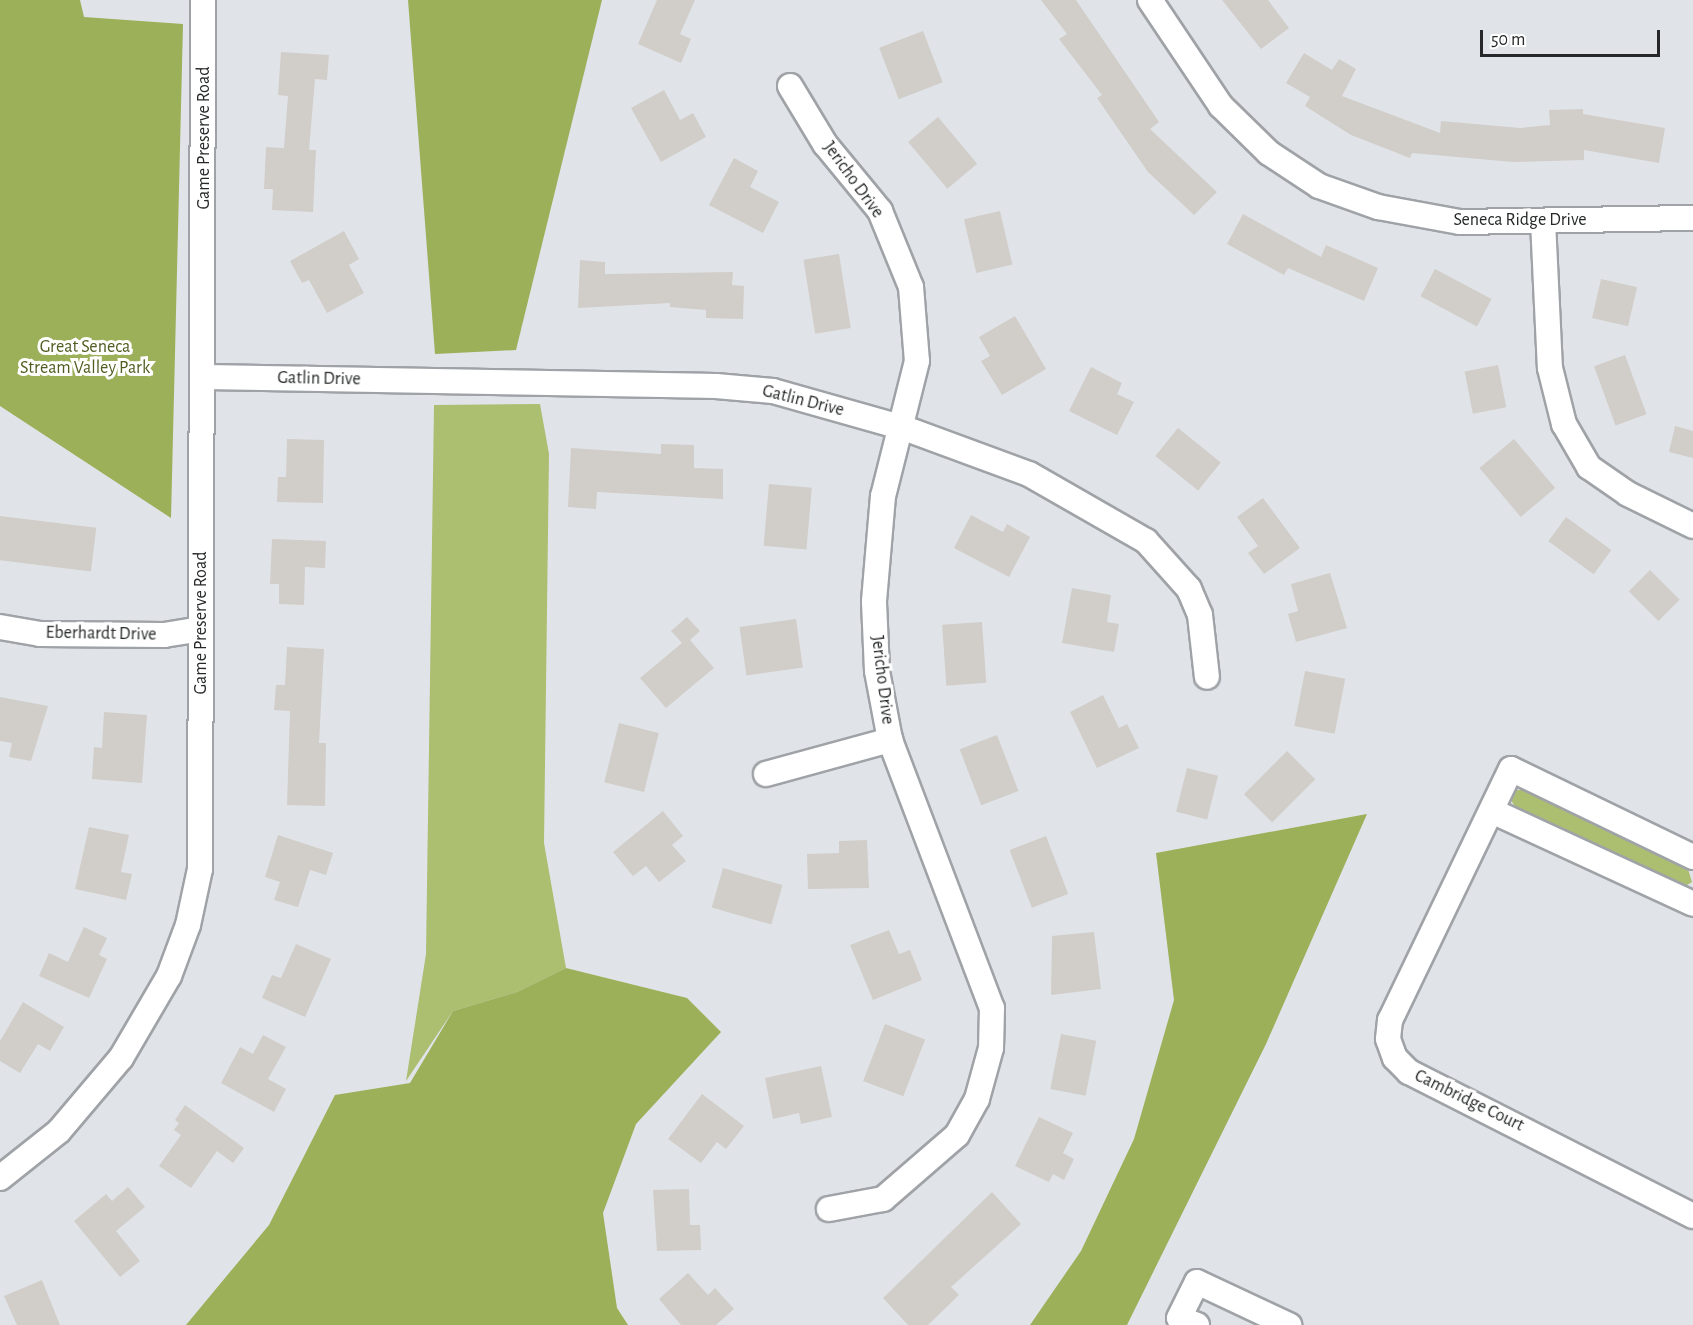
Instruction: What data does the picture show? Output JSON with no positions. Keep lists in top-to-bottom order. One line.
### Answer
{"streets":{"street":["Game Preserve Road","Jericho Drive","Seneca Ridge Drive","Gatlin Drive","Eberhardt Drive","Cambridge Court"]},"crossings":[["Game Preserve Road","Gatlin Drive"],["Game Preserve Road","Eberhardt Drive"],["Jericho Drive","Gatlin Drive"]],"parks":["Great Seneca Stream Valley Park"],"scale_bar":"50 m"}
